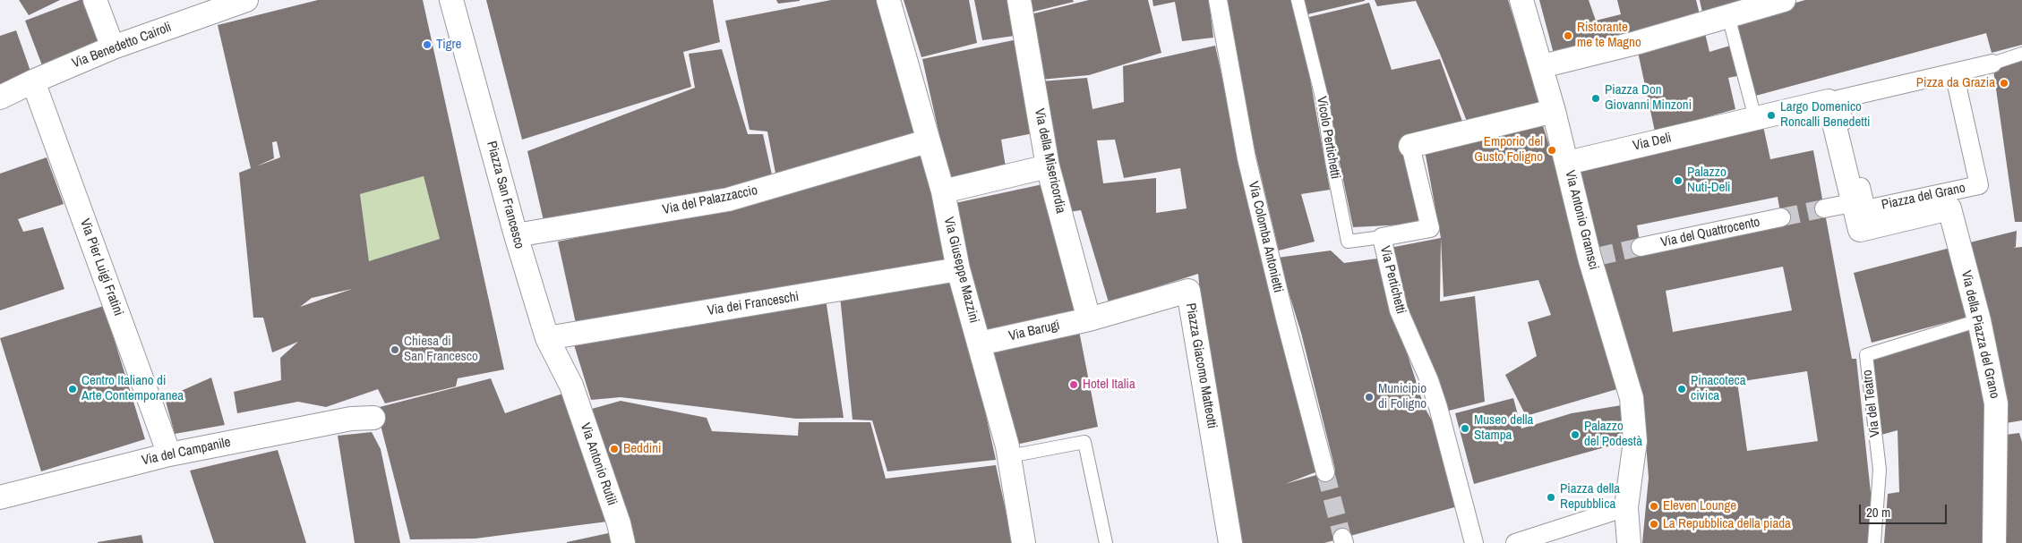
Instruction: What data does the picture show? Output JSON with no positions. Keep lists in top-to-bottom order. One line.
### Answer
{"streets":{"street":["Via Benedetto Cairoli","Via Deli","Via della Misericordia","Piazza San Francesco","Piazza del Grano","Via del Palazzaccio","Via Antonio Gramsci","Via del Quattrocento","Via Colomba Antonietti","Via Pier Luigi Fratini","Via Giuseppe Mazzini","Via Pertichetti","Via dei Franceschi","Via Barugi","Via della Piazza del Grano","Piazza Giacomo Matteotti","Via del Campanile","Via Antonio Rutili"],"lane":["Vicolo Pertichetti","Via del Teatro"]},"crossings":[["Via Benedetto Cairoli","Via Pier Luigi Fratini"],["Vicolo Pertichetti","Via Pertichetti"],["Via Deli","Via Antonio Gramsci"],["Via della Misericordia","Via Barugi"],["Via della Misericordia","Piazza Giacomo Matteotti"],["Piazza San Francesco","Via del Palazzaccio"],["Piazza San Francesco","Via dei Franceschi"],["Piazza San Francesco","Via Antonio Rutili"],["Piazza del Grano","Via della Piazza del Grano"],["Via del Palazzaccio","Via Giuseppe Mazzini"],["Via Antonio Gramsci","Via Pertichetti"],["Via Pier Luigi Fratini","Via del Campanile"],["Via Giuseppe Mazzini","Via dei Franceschi"],["Via Giuseppe Mazzini","Via Barugi"],["Via Barugi","Piazza Giacomo Matteotti"],["Via della Piazza del Grano","Via del Teatro"]],"places":["Ristorante me te Magno","Tigre","Pizza da Grazia","Piazza Don Giovanni Minzoni","Largo Domenico Roncalli Benedetti","Emporio del Gusto Foligno","Palazzo Nuti-Deli","Chiesa di San Francesco","Hotel Italia","Centro Italiano di Arte Contemporanea","Pinacoteca civica","Municipio di Foligno","Museo della Stampa","Palazzo del Podestà","Beddini","Piazza della Repubblica","Eleven Lounge","La Repubblica della piada"],"scale_bar":"20 m"}
